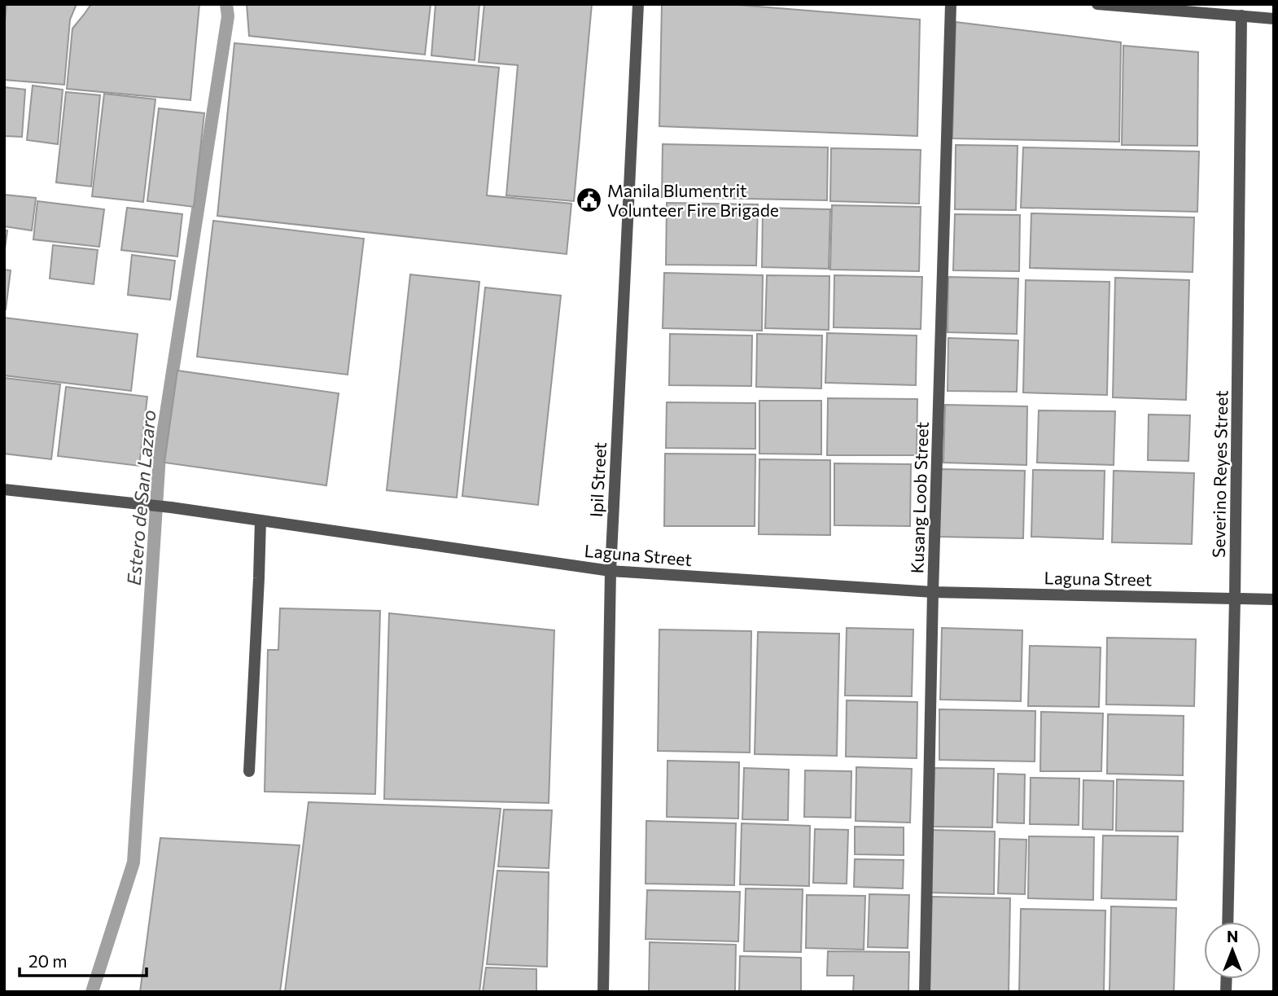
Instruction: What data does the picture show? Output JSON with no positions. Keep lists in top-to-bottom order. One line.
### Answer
{"streets":{"street":["Severino Reyes Street","Ipil Street","Kusang Loob Street","Laguna Street"]},"crossings":[["Severino Reyes Street","Laguna Street"],["Ipil Street","Laguna Street"],["Kusang Loob Street","Laguna Street"]],"water":["Estero de San Lazaro"],"places":{"public building":["Manila Blumentrit Volunteer Fire Brigade"]},"scale_bar":"20 m","north":"top"}
